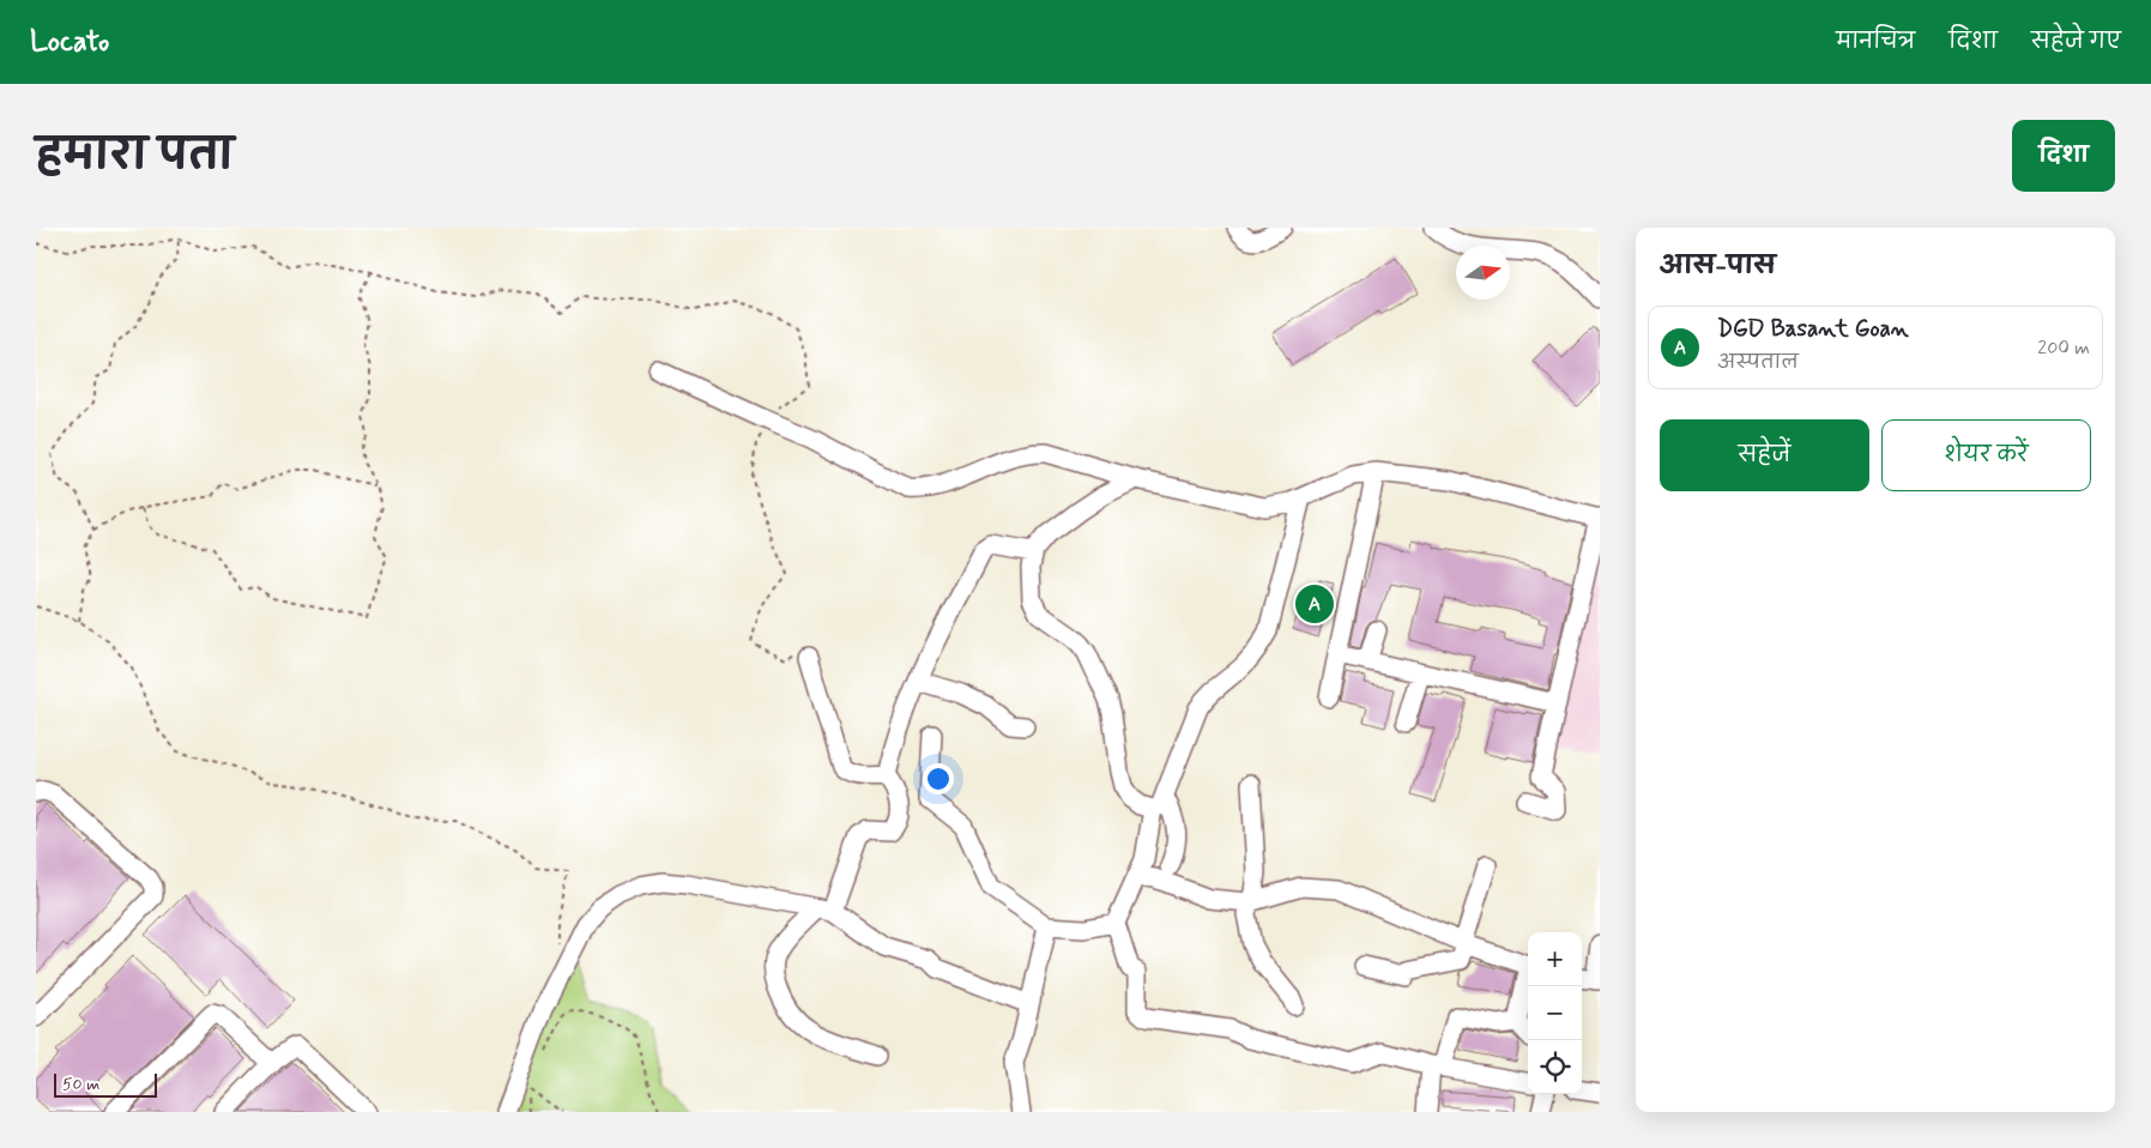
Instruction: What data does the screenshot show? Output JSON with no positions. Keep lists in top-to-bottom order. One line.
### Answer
{"scale_bar":"50 m","north":"right","page":{"header":"Locato","nav":["मानचित्र","दिशा","सहेजे गए"],"title":"हमारा पता","buttons":["दिशा",["सहेजें","शेयर करें"]],"heading":"आस-पास","list":[{"mark":"A","name":"DGD Basant Goan","note":"अस्पताल","value":"200 m"}],"pins":"A","map_buttons":["+","−"],"scale":"50 m"}}
